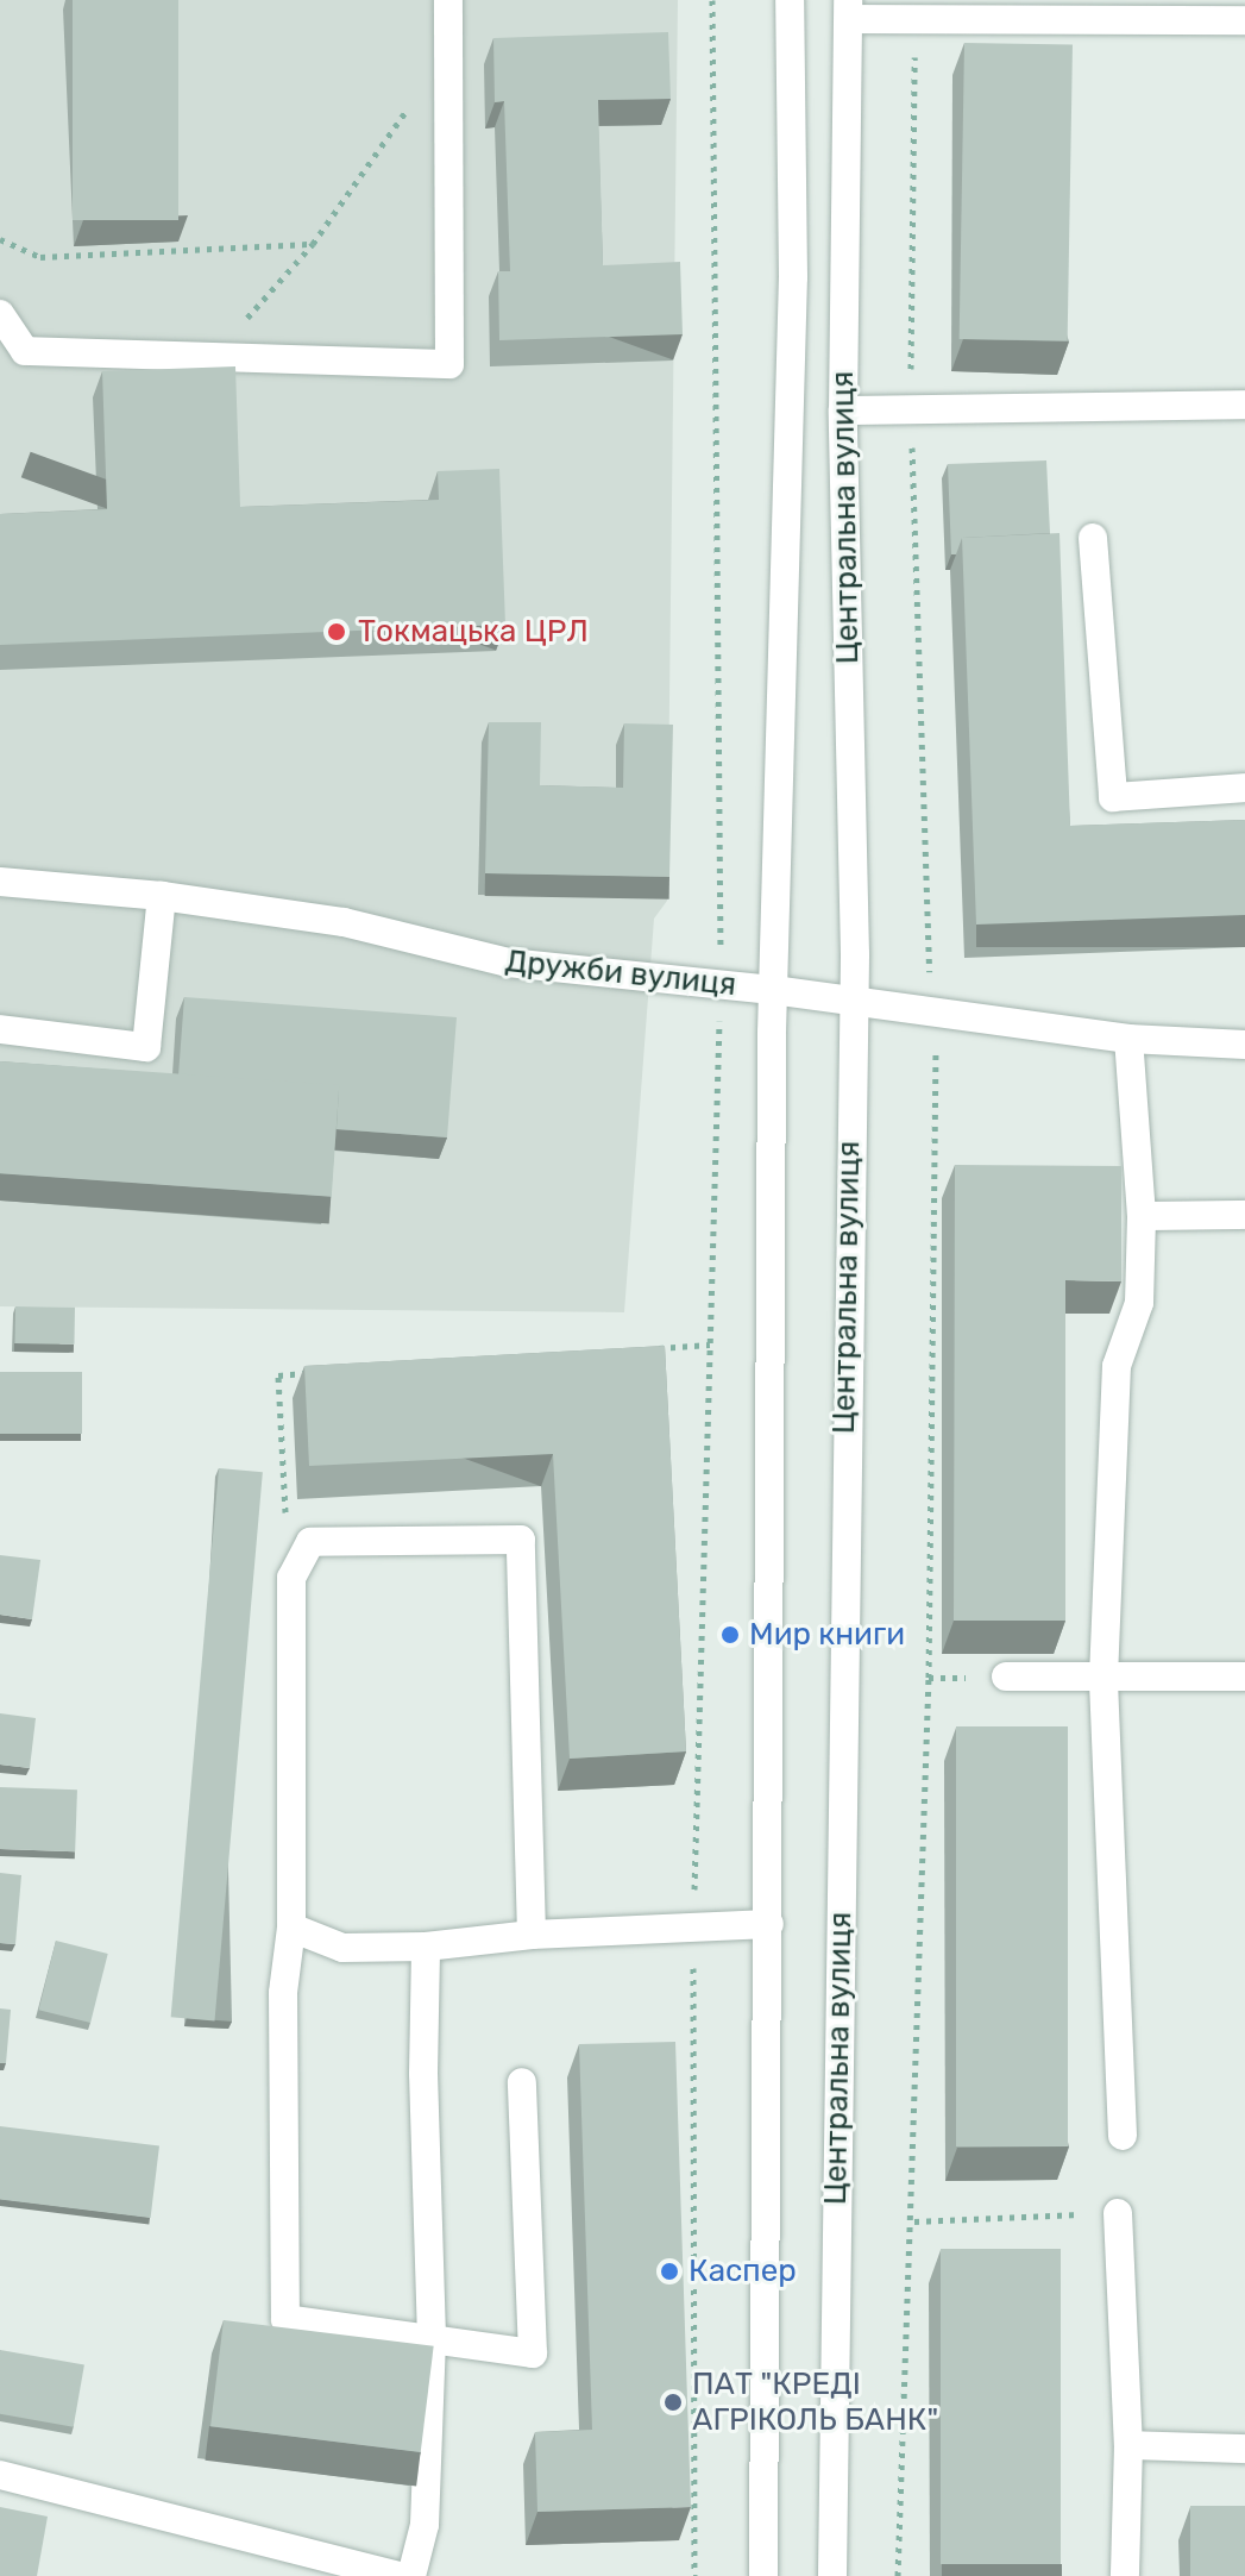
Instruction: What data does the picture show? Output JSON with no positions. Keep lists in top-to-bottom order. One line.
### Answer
{"streets":{"street":["Центральна вулиця","Дружби вулиця"]},"crossings":[["Центральна вулиця","Дружби вулиця"]],"places":["Токмацька ЦРЛ","Мир книги","Каспер","ПАТ \"КРЕДI АГРIКОЛЬ БАНК\""]}
